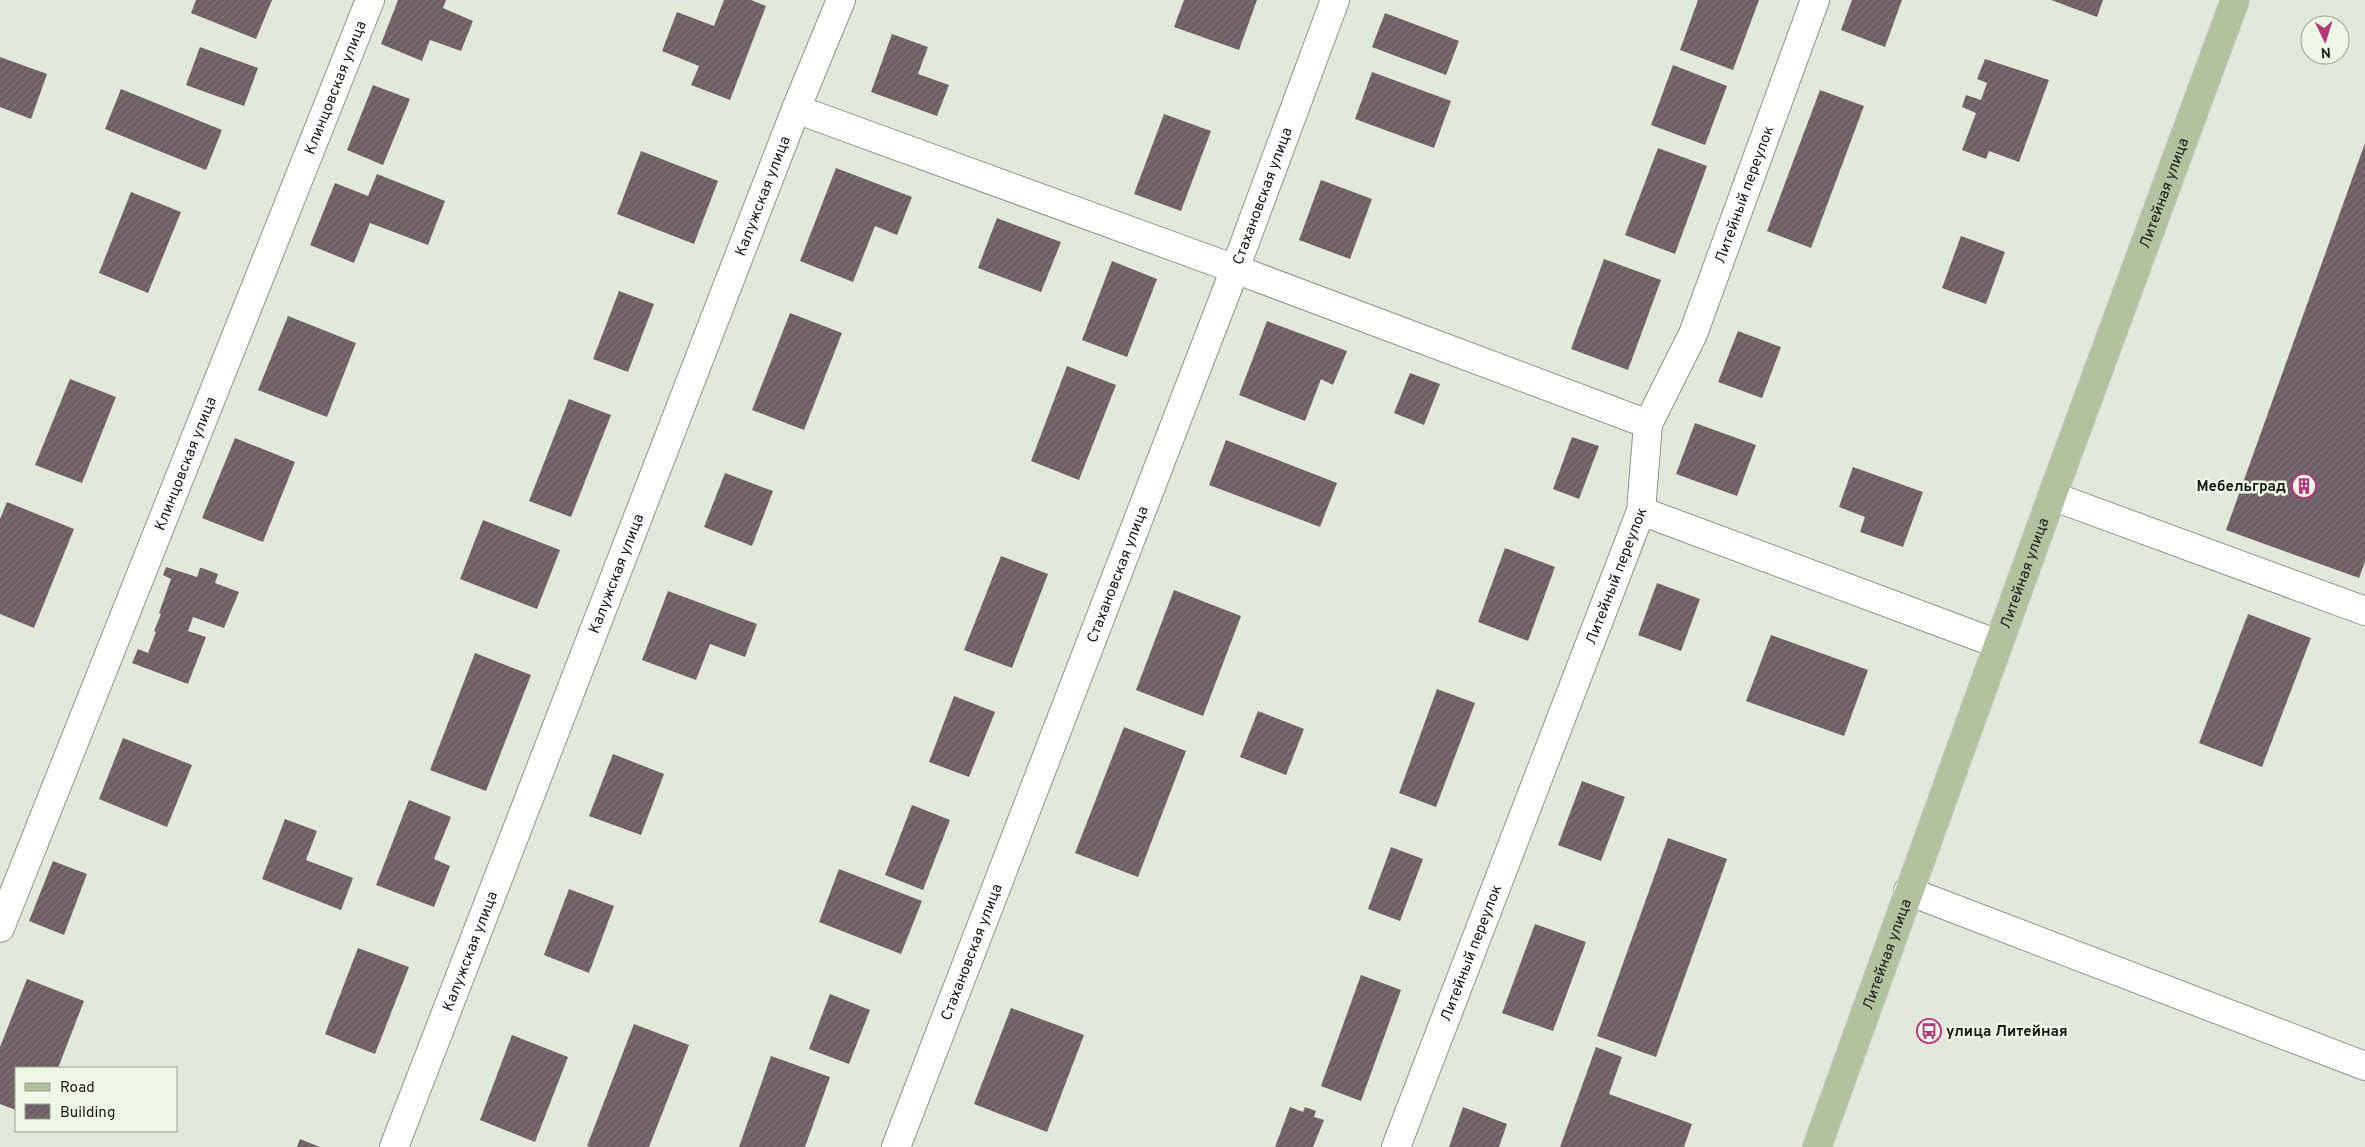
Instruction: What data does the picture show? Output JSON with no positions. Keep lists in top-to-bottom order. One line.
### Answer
{"streets":{"main road":["Литейная улица"],"street":["Клинцовская улица","Калужская улица","Литейный переулок","Стахановская улица"]},"places":{"building":["Мебельград"],"bus stop":["улица Литейная"]},"legend":["Road","Building"],"north":"bottom"}
